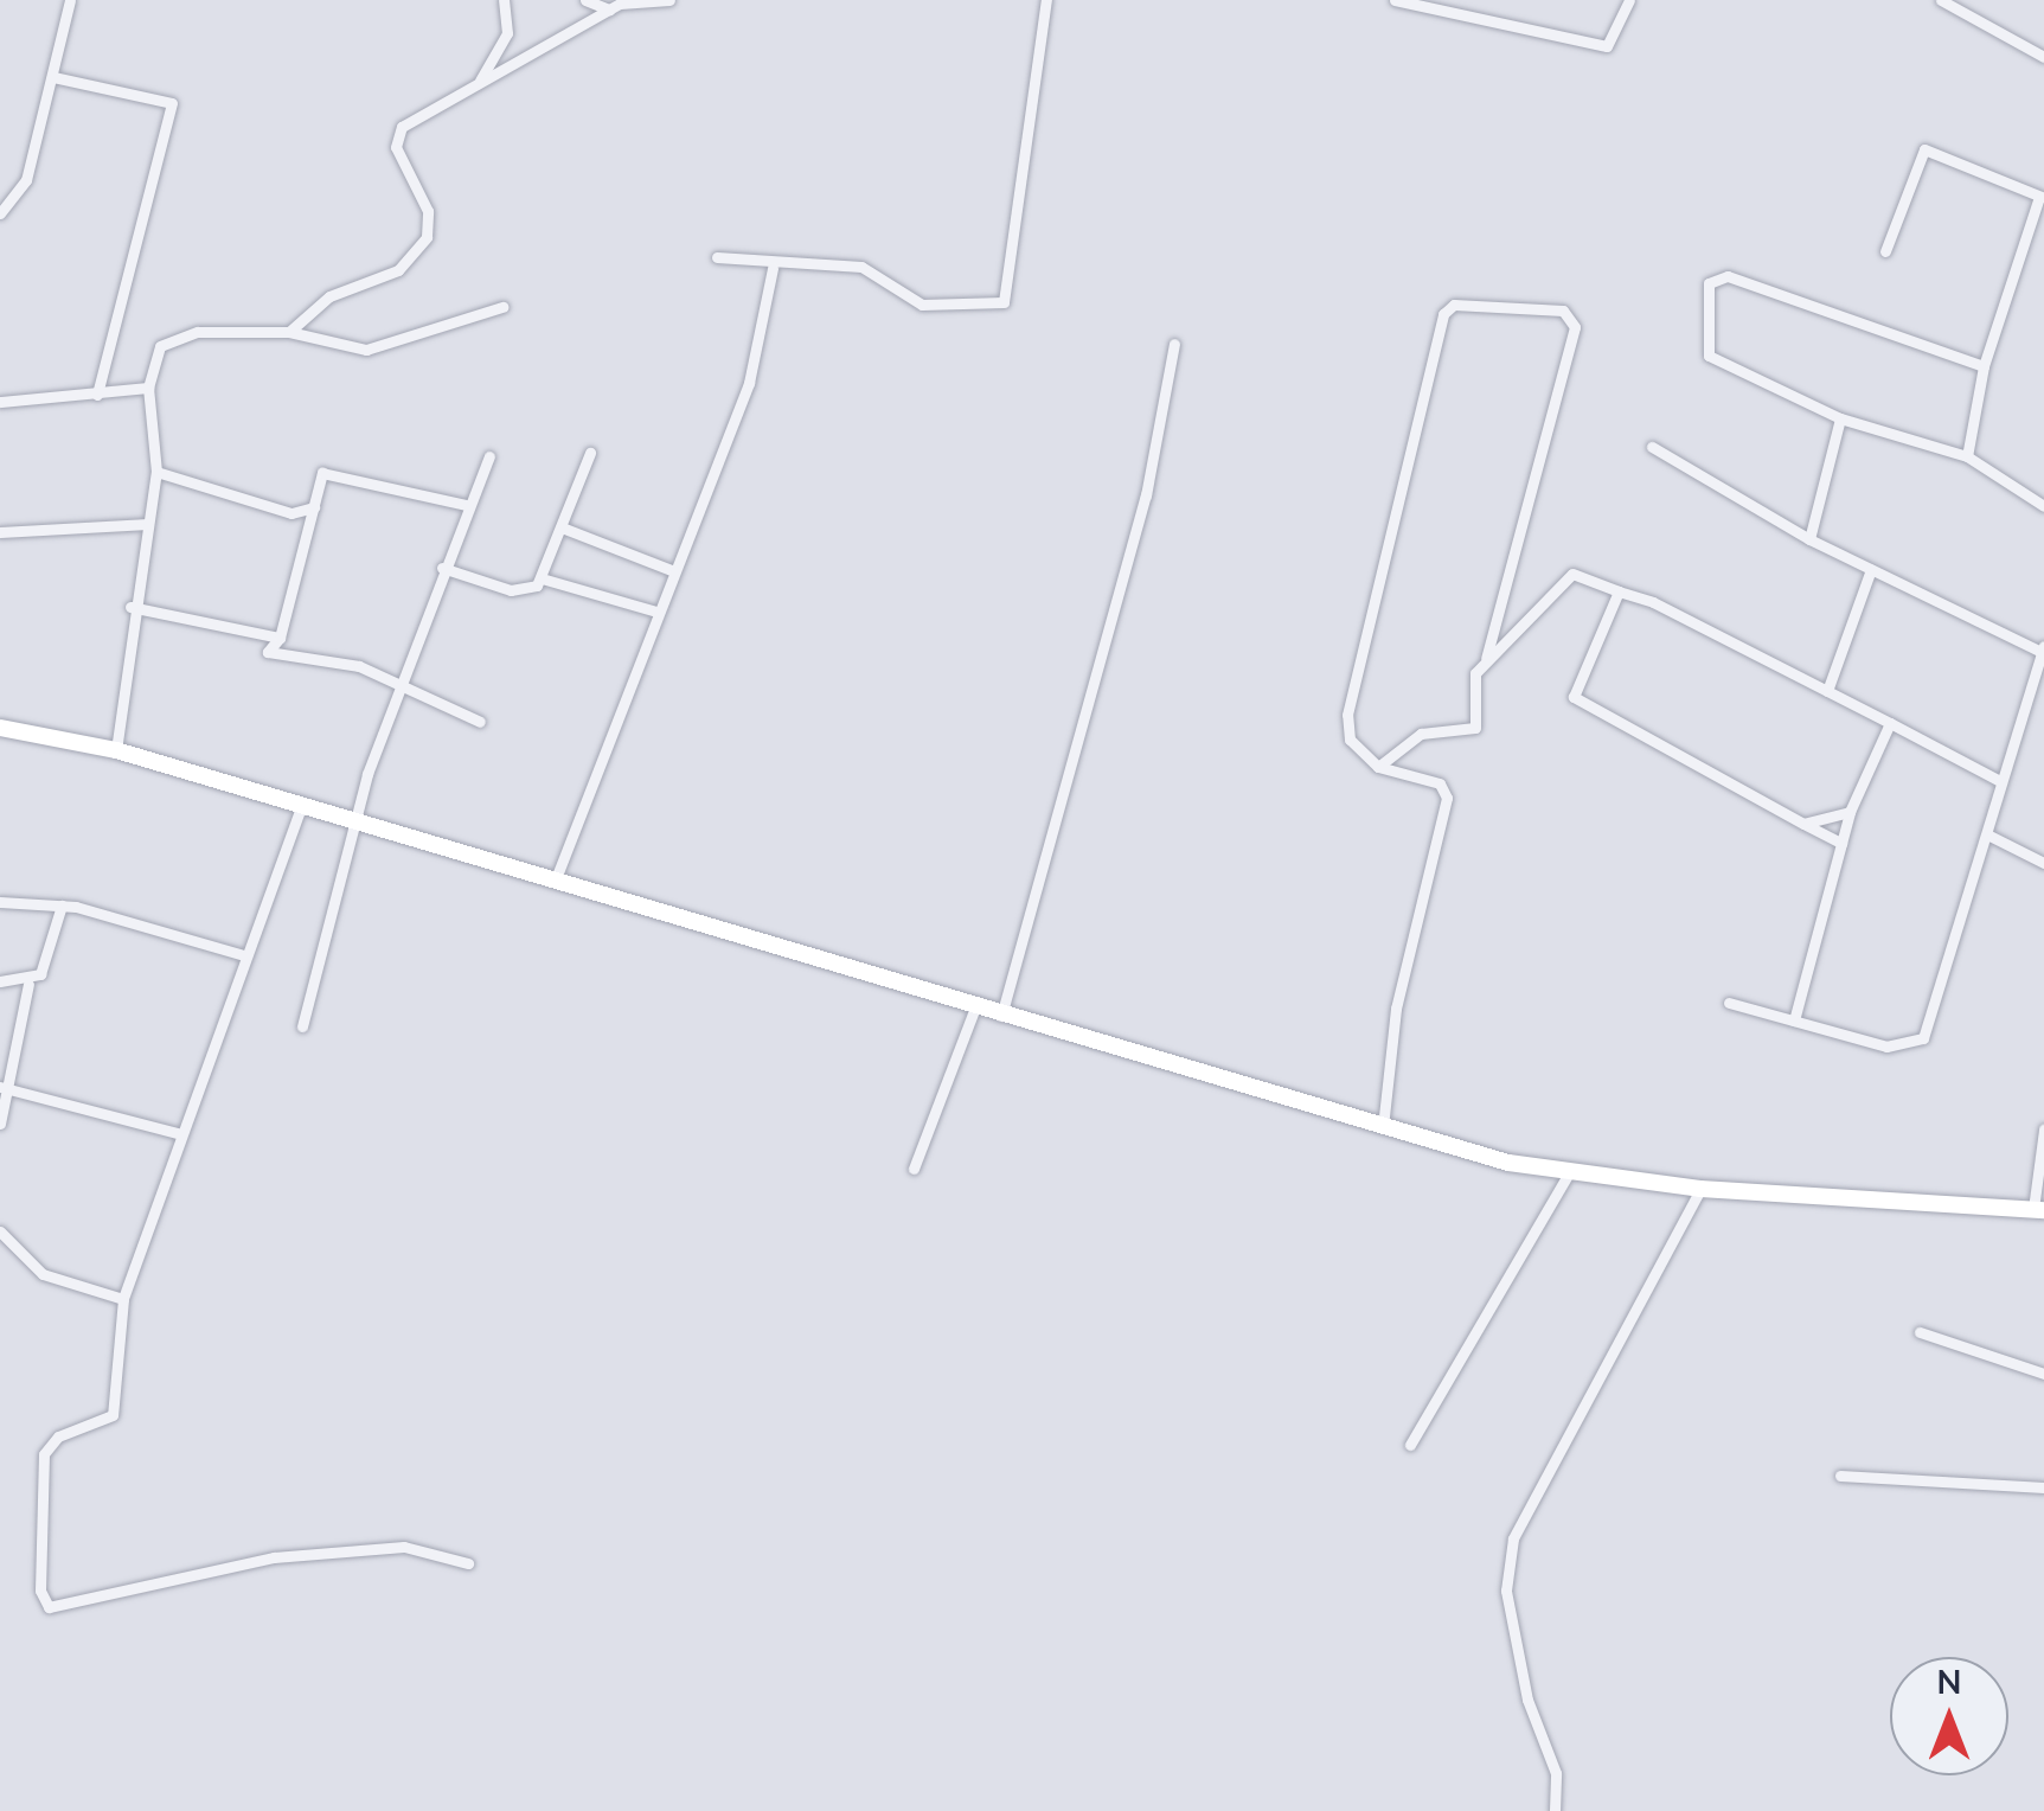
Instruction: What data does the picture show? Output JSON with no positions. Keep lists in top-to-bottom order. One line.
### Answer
{"north":"top"}
